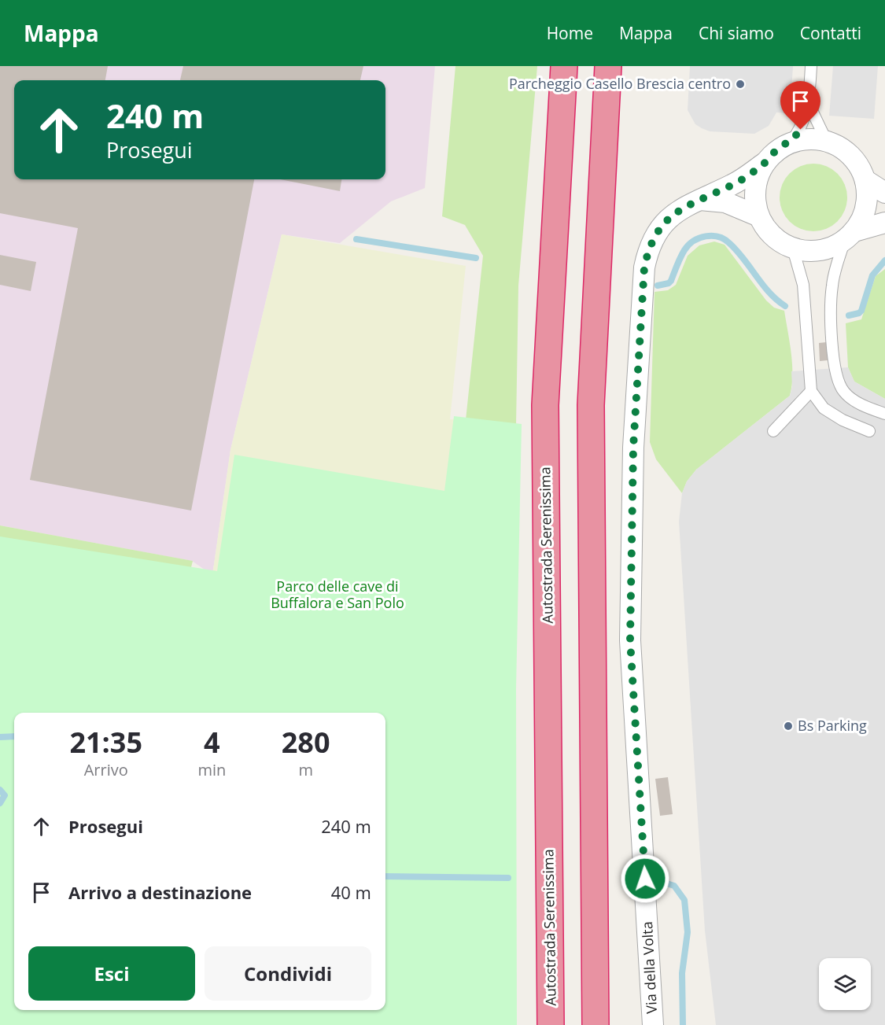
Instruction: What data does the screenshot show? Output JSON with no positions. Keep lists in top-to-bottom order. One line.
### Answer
{"streets":{"highway":["Autostrada Serenissima"],"street":["Via della Volta"]},"parks":["Parco delle cave di Buffalora e San Polo"],"places":["Parcheggio Casello Brescia centro","Bs Parking"],"page":{"header":"Mappa","nav":["Home","Mappa","Chi siamo","Contatti"],"turn":["240 m","Prosegui"],"eta":["21:35","Arrivo","4","min","280","m"],"list":[{"name":"Prosegui","value":"240 m"},{"name":"Arrivo a destinazione","value":"40 m"}],"buttons":["Esci","Condividi"]}}
